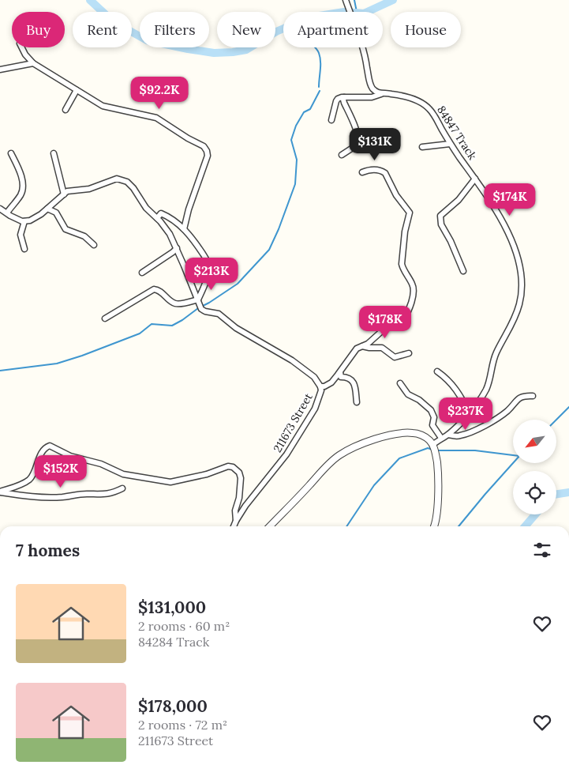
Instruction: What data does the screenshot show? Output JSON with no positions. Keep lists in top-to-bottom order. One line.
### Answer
{"streets":{"street":["84847 Track","211673 Street"]},"north":"bottom left","page":{"chip":["Buy","Rent","Filters","New","Apartment","House"],"price":["$92.2K","$131K","$174K","$213K","$178K","$237K","$152K"],"heading":"7 homes","list":[{"name":"$131,000","note":"2 rooms · 60 m² · 84284 Track"},{"name":"$178,000","note":"2 rooms · 72 m² · 211673 Street"}]}}
